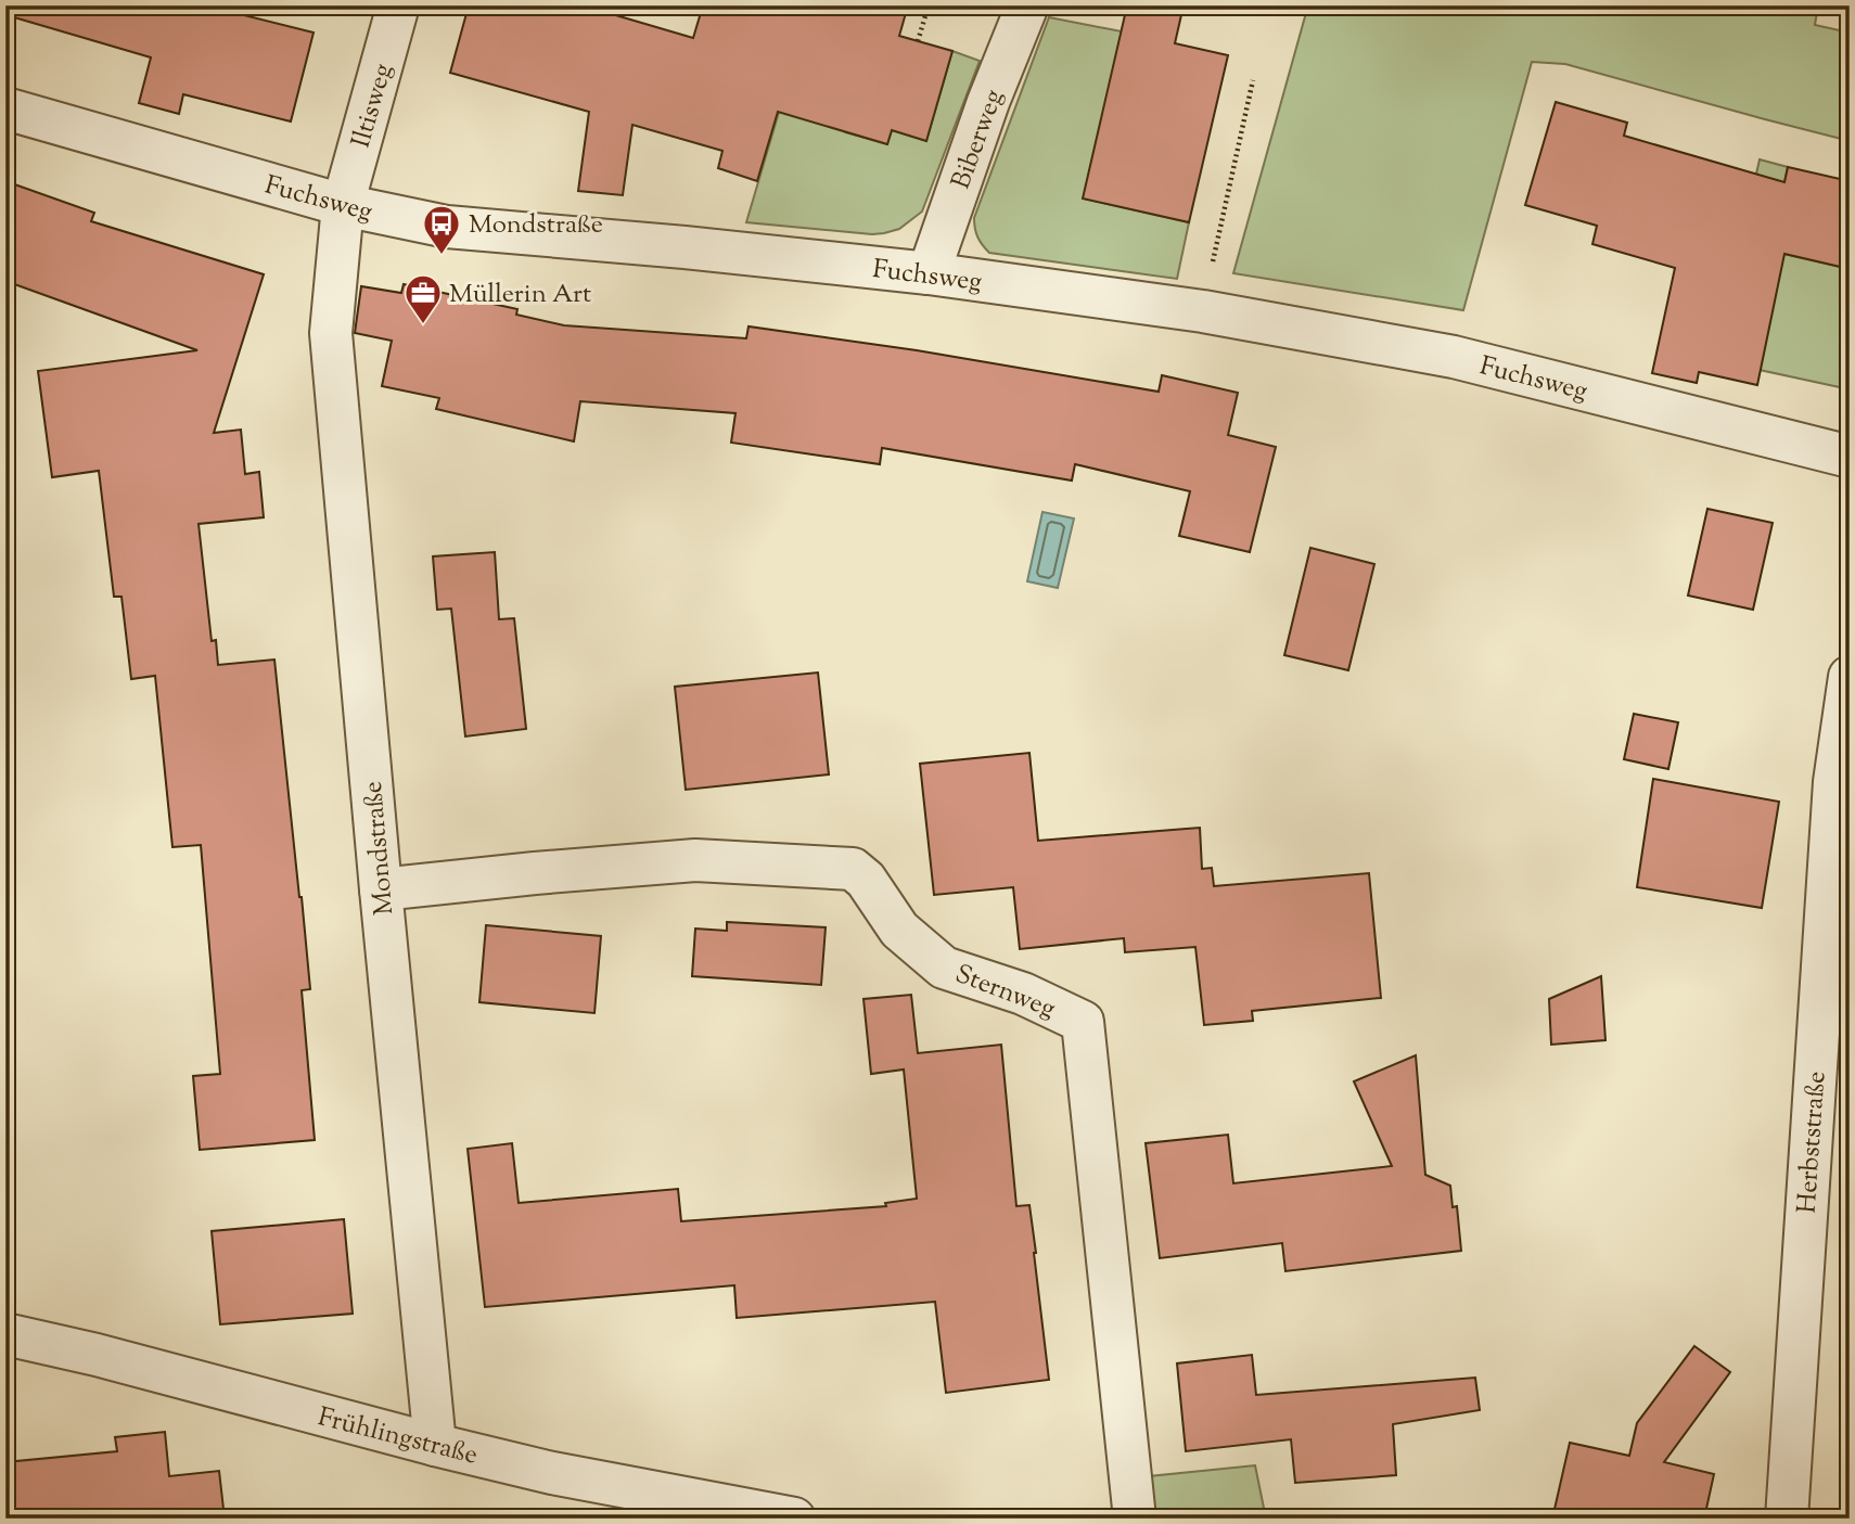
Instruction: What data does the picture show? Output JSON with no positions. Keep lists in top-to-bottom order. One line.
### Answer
{"streets":{"street":["Iltisweg","Biberweg","Fuchsweg","Mondstraße","Sternweg","Herbststraße","Frühlingstraße"]},"crossings":[["Iltisweg","Fuchsweg"],["Iltisweg","Mondstraße"],["Biberweg","Fuchsweg"],["Fuchsweg","Mondstraße"],["Mondstraße","Sternweg"],["Mondstraße","Frühlingstraße"]],"places":{"bus stop":["Mondstraße"],"office":["Müllerin Art"]}}
